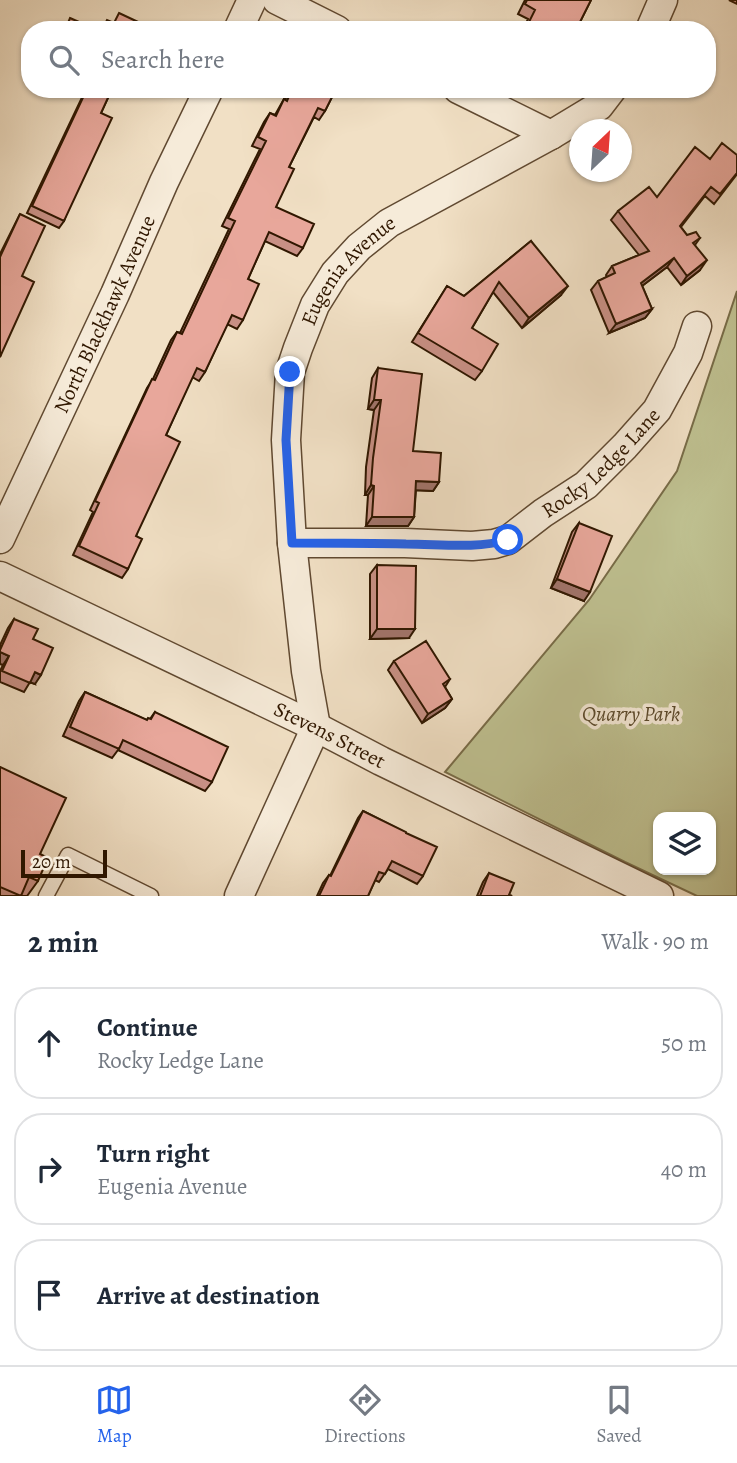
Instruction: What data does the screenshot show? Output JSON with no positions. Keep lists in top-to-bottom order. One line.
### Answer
{"streets":{"street":["Eugenia Avenue","North Blackhawk Avenue","Rocky Ledge Lane","Stevens Street"]},"crossings":[["Eugenia Avenue","Rocky Ledge Lane"],["Eugenia Avenue","Stevens Street"]],"parks":["Quarry Park"],"scale_bar":"20 m","north":"top right","page":{"search":"Search here","scale":"20 m","heading":["2 min","Walk · 90 m"],"list":[["Continue","Rocky Ledge Lane","50 m"],["Turn right","Eugenia Avenue","40 m"],"Arrive at destination"],"nav":["Map","Directions","Saved"]}}
